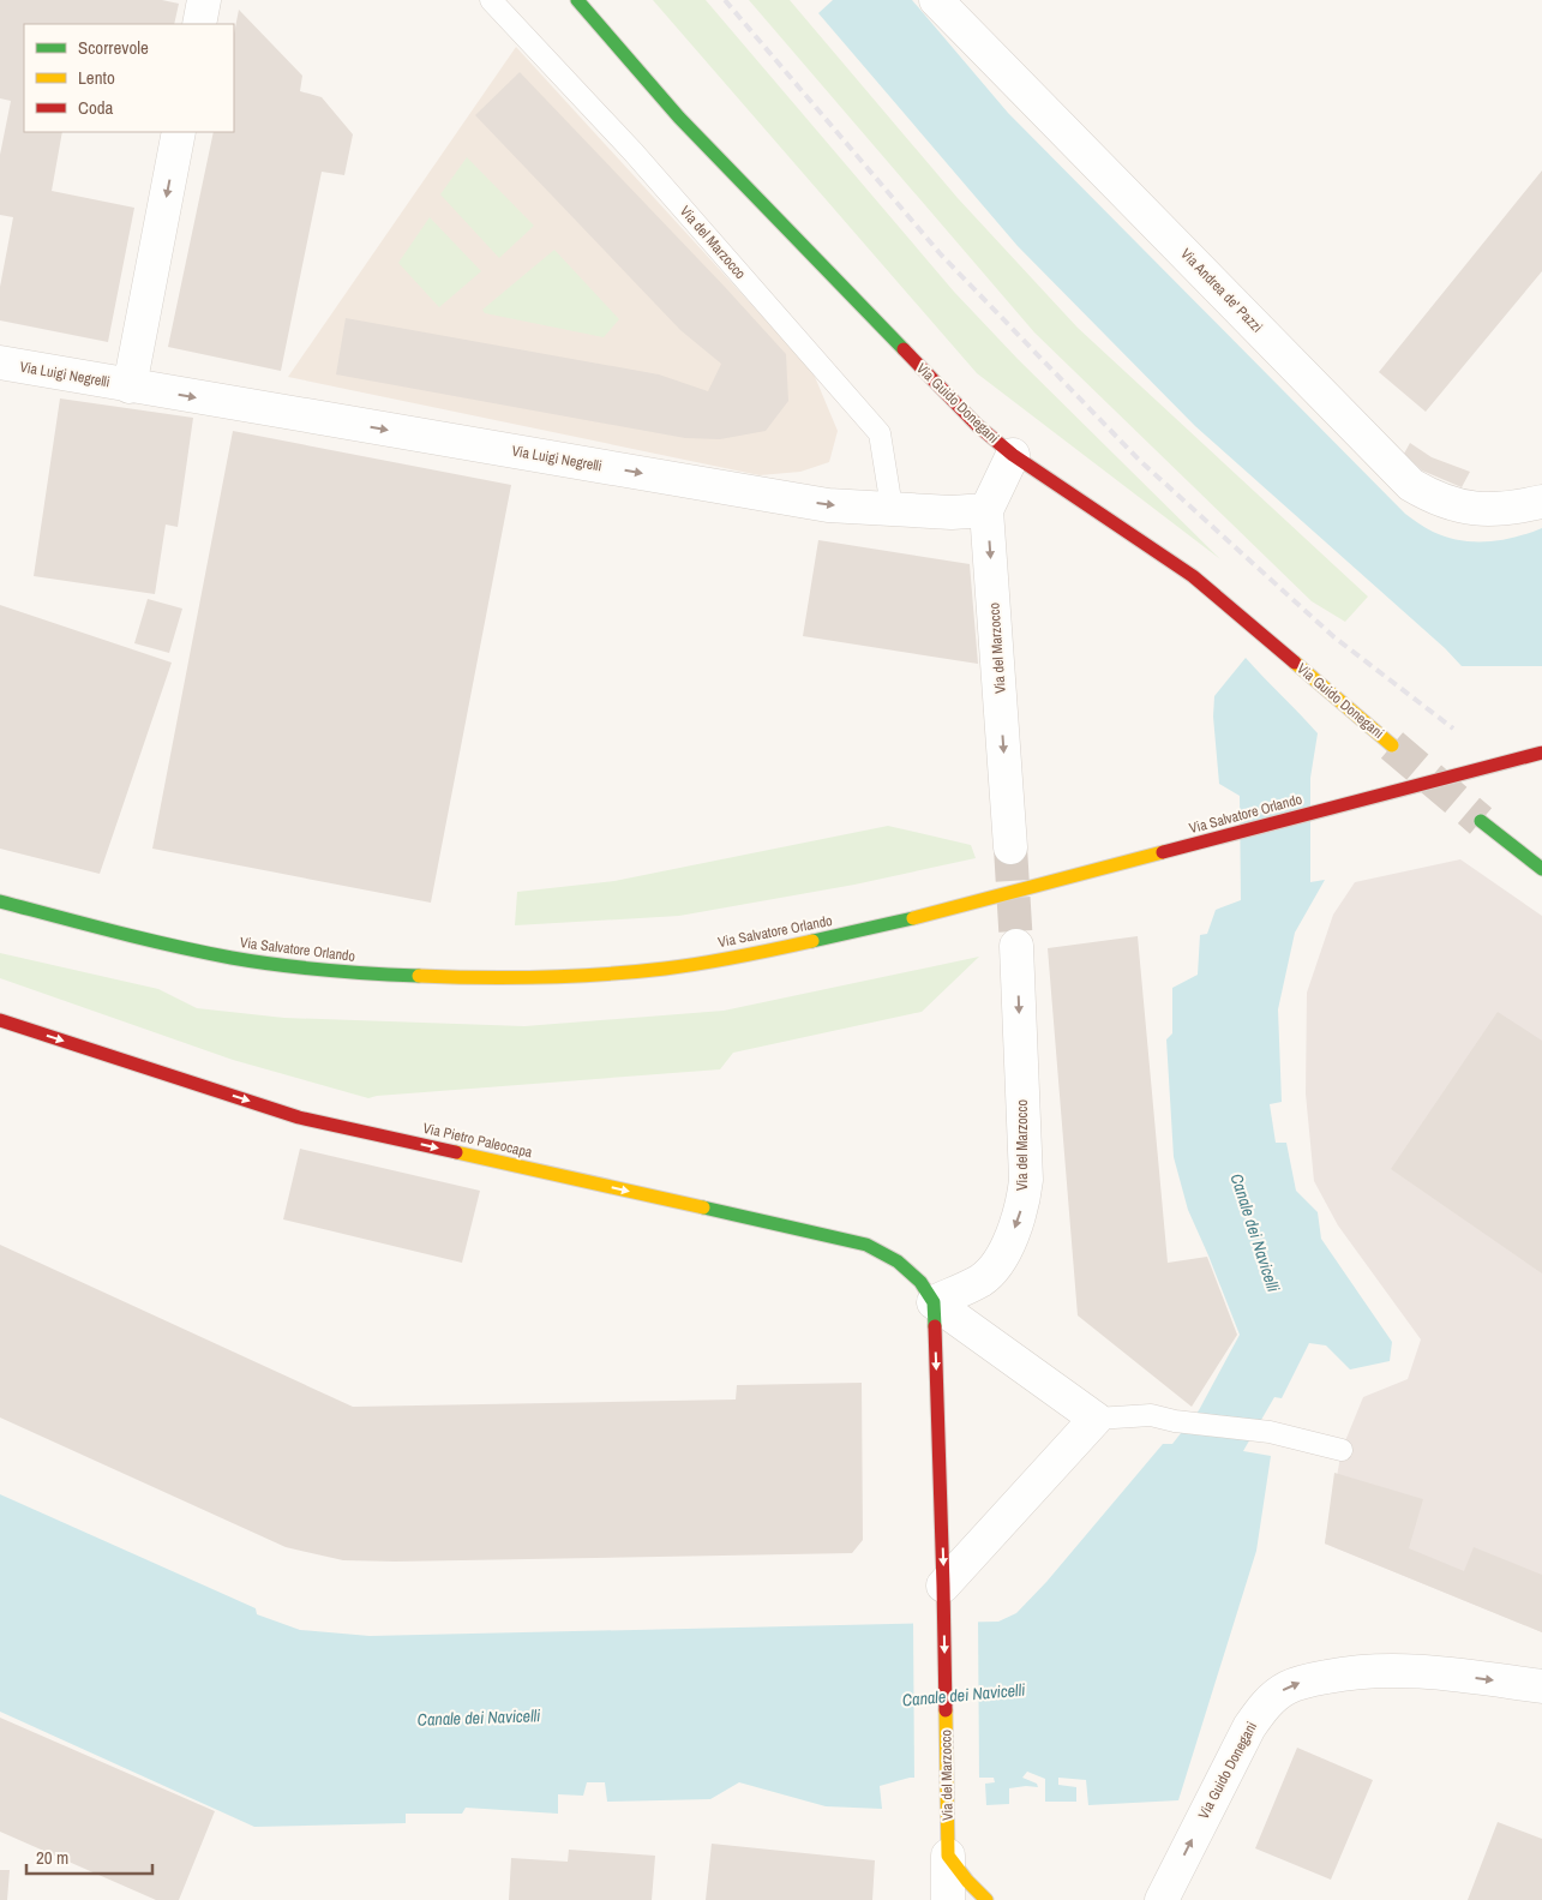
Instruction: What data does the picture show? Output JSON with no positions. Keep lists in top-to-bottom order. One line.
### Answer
{"streets":{"street":["Via del Marzocco","Via Andrea de' Pazzi","Via Luigi Negrelli","Via Guido Donegani","Via Salvatore Orlando","Via Pietro Paleocapa"]},"crossings":[["Via del Marzocco","Via Luigi Negrelli"],["Via del Marzocco","Via Guido Donegani"],["Via del Marzocco","Via Pietro Paleocapa"]],"one_way":["Via del Marzocco","Via Pietro Paleocapa"],"water":["Canale dei Navicelli"],"legend":["Scorrevole","Lento","Coda"],"scale_bar":"20 m"}
